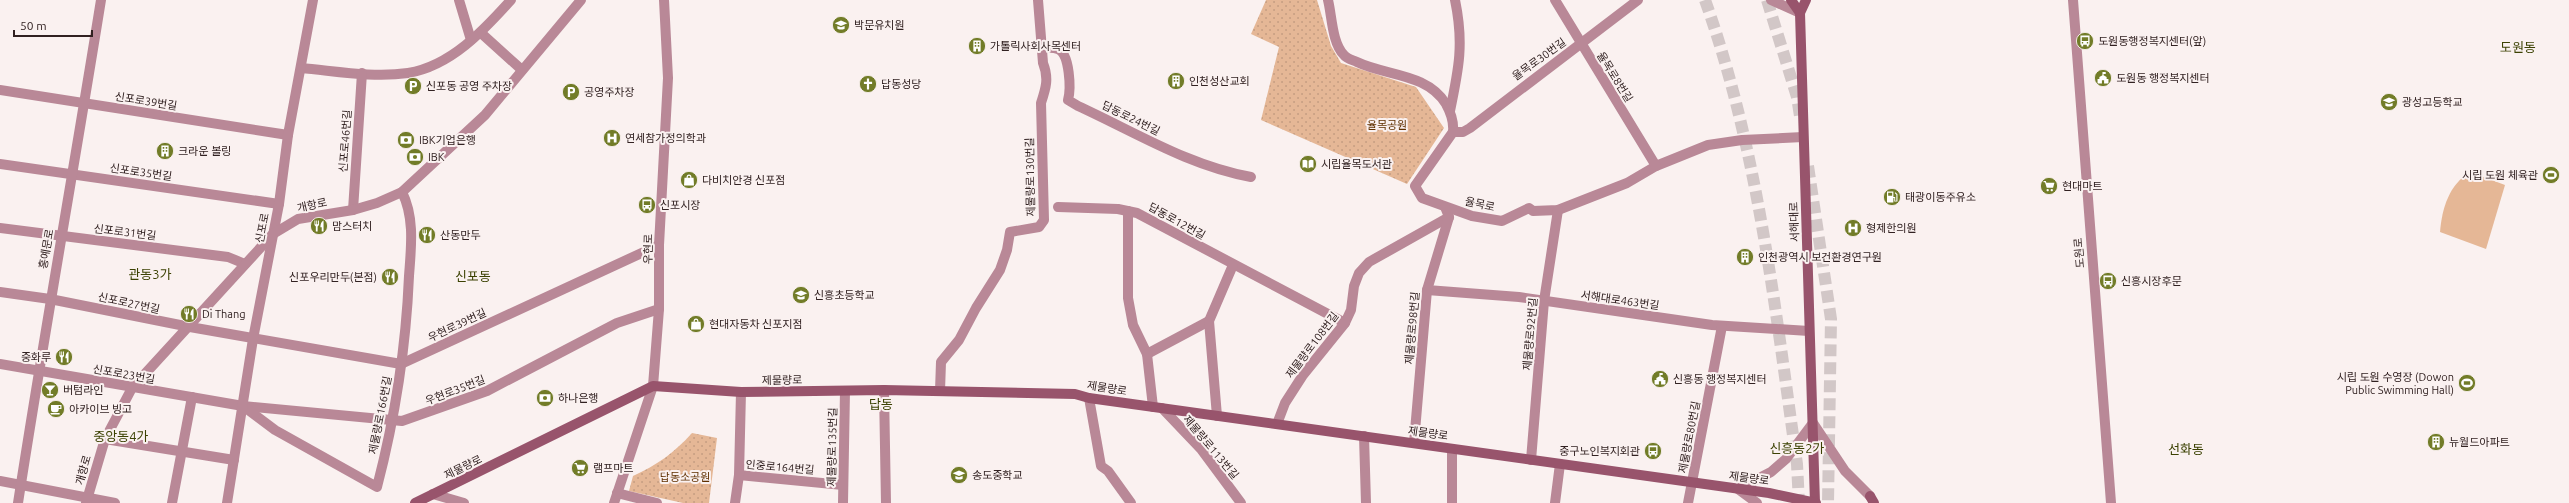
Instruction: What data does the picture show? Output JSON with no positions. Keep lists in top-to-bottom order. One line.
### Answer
{"streets":{"main road":["서해대로","제물량로"],"street":["율목로30번길","율목로8번길","신포로39번길","답동로24번길","신포로46번길","신포로35번길","제물량로130번길","율목로","개항로","답동로12번길","신포로","신포로31번길","홍예문로","우현로","도원로","서해대로463번길","신포로27번길","우현로39번길","제물량로98번길","제물량로92번길","제물량로108번길","신포로23번길","우현로35번길","제물량로166번길","제물량로80번길","제물량로135번길","제물량로113번길","인중로164번길"]},"crossings":[["율목로30번길","율목로8번길"],["율목로30번길","율목로"],["율목로8번길","율목로"],["신포로39번길","신포로"],["신포로39번길","홍예문로"],["답동로24번길","제물량로130번길"],["신포로46번길","개항로"],["신포로35번길","신포로"],["신포로35번길","홍예문로"],["제물량로130번길","제물량로"],["율목로","서해대로"],["율목로","제물량로98번길"],["율목로","제물량로92번길"],["율목로","제물량로108번길"],["개항로","신포로"],["개항로","신포로31번길"],["개항로","신포로27번길"],["개항로","신포로23번길"],["개항로","제물량로166번길"],["답동로12번길","제물량로108번길"],["서해대로","서해대로463번길"],["서해대로","제물량로"],["신포로","신포로27번길"],["신포로","신포로23번길"],["신포로","우현로35번길"],["신포로","제물량로166번길"],["신포로31번길","홍예문로"],["홍예문로","신포로27번길"],["홍예문로","신포로23번길"],["우현로","우현로39번길"],["우현로","제물량로"],["우현로","우현로35번길"],["서해대로463번길","제물량로98번길"],["서해대로463번길","제물량로92번길"],["서해대로463번길","제물량로80번길"],["우현로39번길","제물량로166번길"],["제물량로98번길","제물량로108번길"],["제물량로98번길","제물량로"],["제물량로92번길","제물량로"],["제물량로108번길","제물량로"],["신포로23번길","우현로35번길"],["신포로23번길","제물량로166번길"],["제물량로","제물량로80번길"],["제물량로","제물량로135번길"],["제물량로","제물량로113번길"],["제물량로","인중로164번길"],["우현로35번길","제물량로166번길"],["제물량로135번길","인중로164번길"]],"districts":["도원동","관동3가","신포동","답동","중앙동4가","신흥동2가","선화동"],"parks":["율목공원","답동소공원"],"places":{"school or university":["박문유치원","광성고등학교","신흥초등학교","송도중학교"],"bus stop":["도원동행정복지센터(앞)","신포시장","신흥시장후문","중구노인복지회관"],"building":["가톨릭사회사목센터","인천성산교회","크라운 볼링","인천광역시 보건환경연구원","뉴월드아파트"],"public building":["도원동 행정복지센터","신흥동 행정복지센터"],"church":["답동성당"],"parking":["신포동 공영 주차장","공영주차장"],"hospital":["연세참가정의학과","형제한의원"],"bank":["IBK기업은행","IBK","하나은행"],"library":["시립율목도서관"],"sports":["시립 도원 체육관","시립 도원 수영장 (Dowon Public Swimming Hall)"],"shop":["다비치안경 신포점","현대자동차 신포지점"],"supermarket":["현대마트","램프마트"],"fuel station":["태광이동주유소"],"restaurant":["맘스터치","산동만두","신포우리만두(본점)","Di Thang","중화루"],"bar":["버텀라인"],"cafe":["아카이브 빙고"]},"scale_bar":"50 m"}
